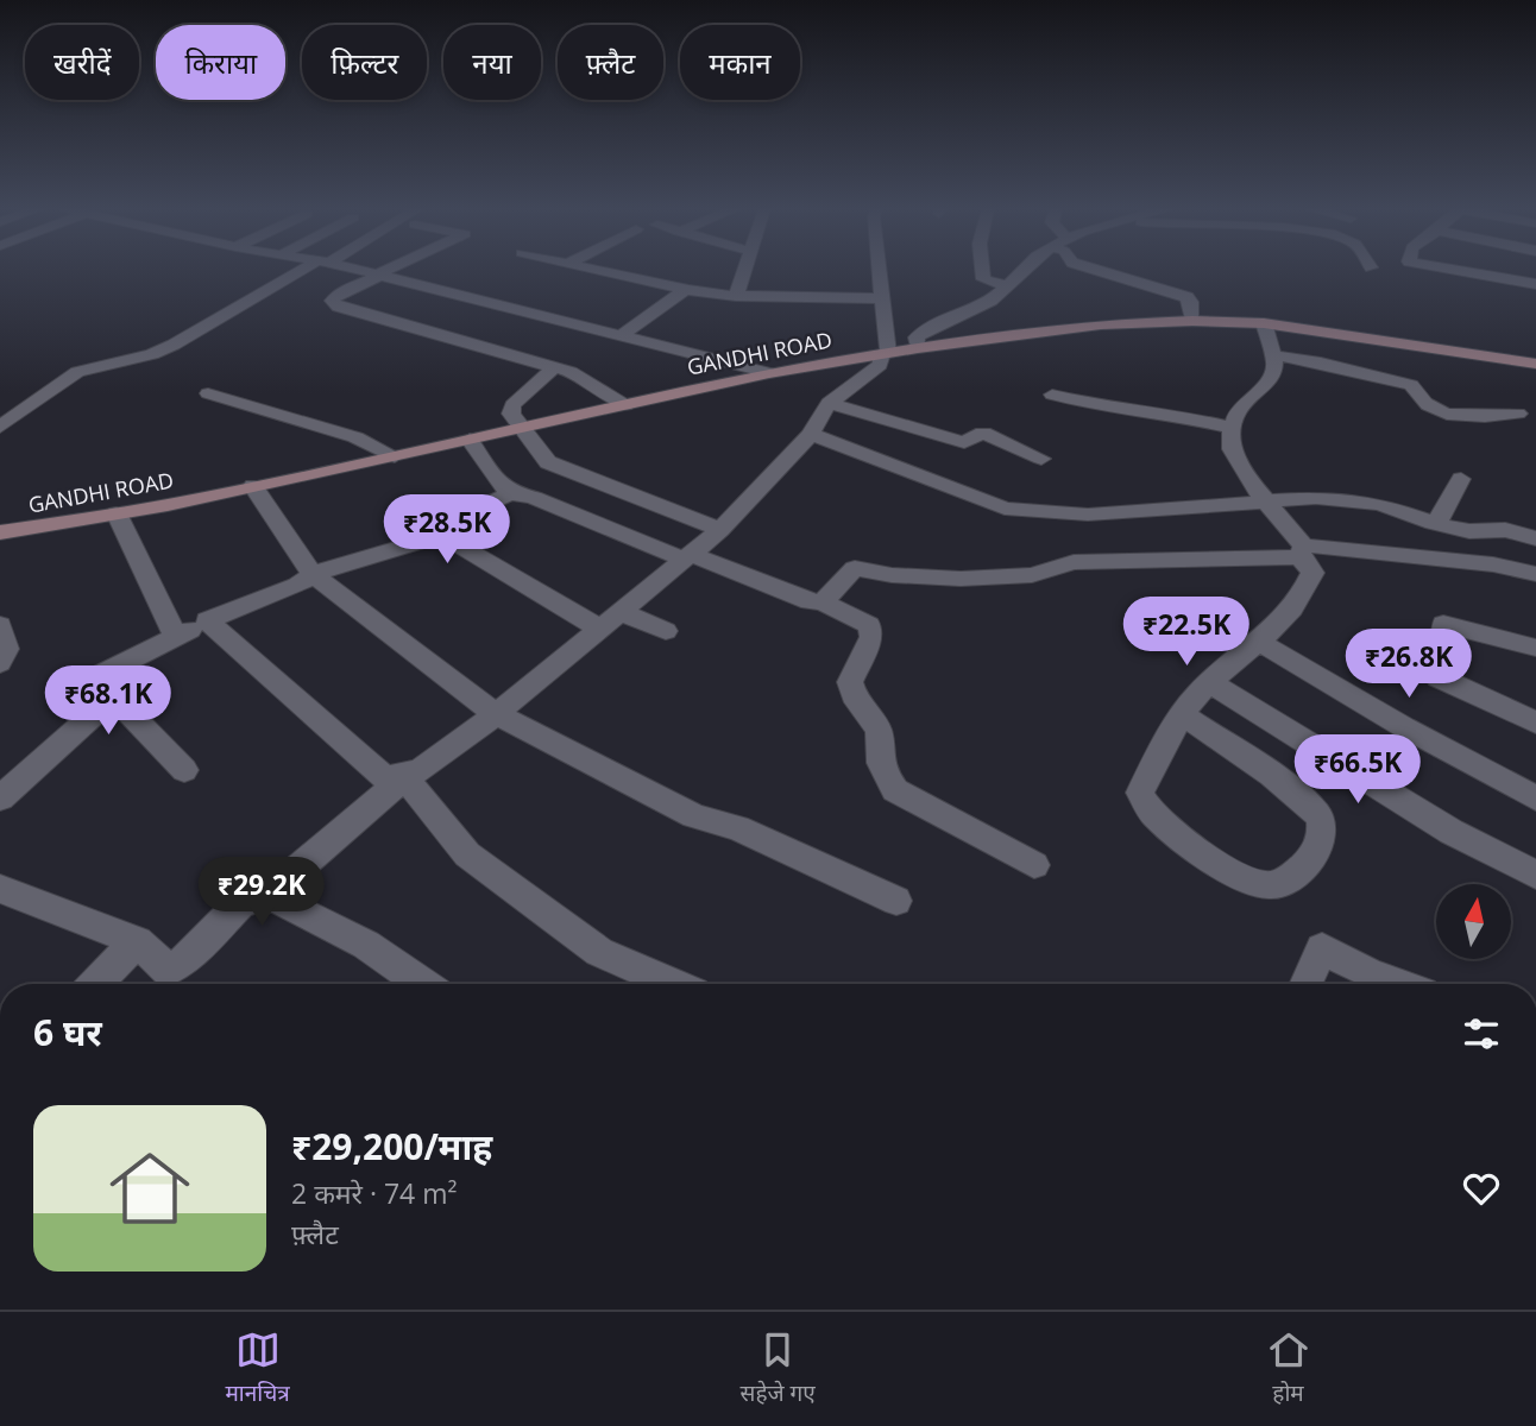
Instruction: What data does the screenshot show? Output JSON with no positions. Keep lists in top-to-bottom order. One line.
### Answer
{"streets":{"main road":["GANDHI ROAD"]},"north":"top","page":{"chip":["खरीदें","किराया","फ़िल्टर","नया","फ़्लैट","मकान"],"price":["₹28.5K","₹22.5K","₹26.8K","₹68.1K","₹66.5K","₹29.2K"],"heading":"6 घर","list":[{"name":"₹29,200/माह","note":"2 कमरे · 74 m² · फ़्लैट"}],"tabs":["मानचित्र","सहेजे गए","होम"]}}
